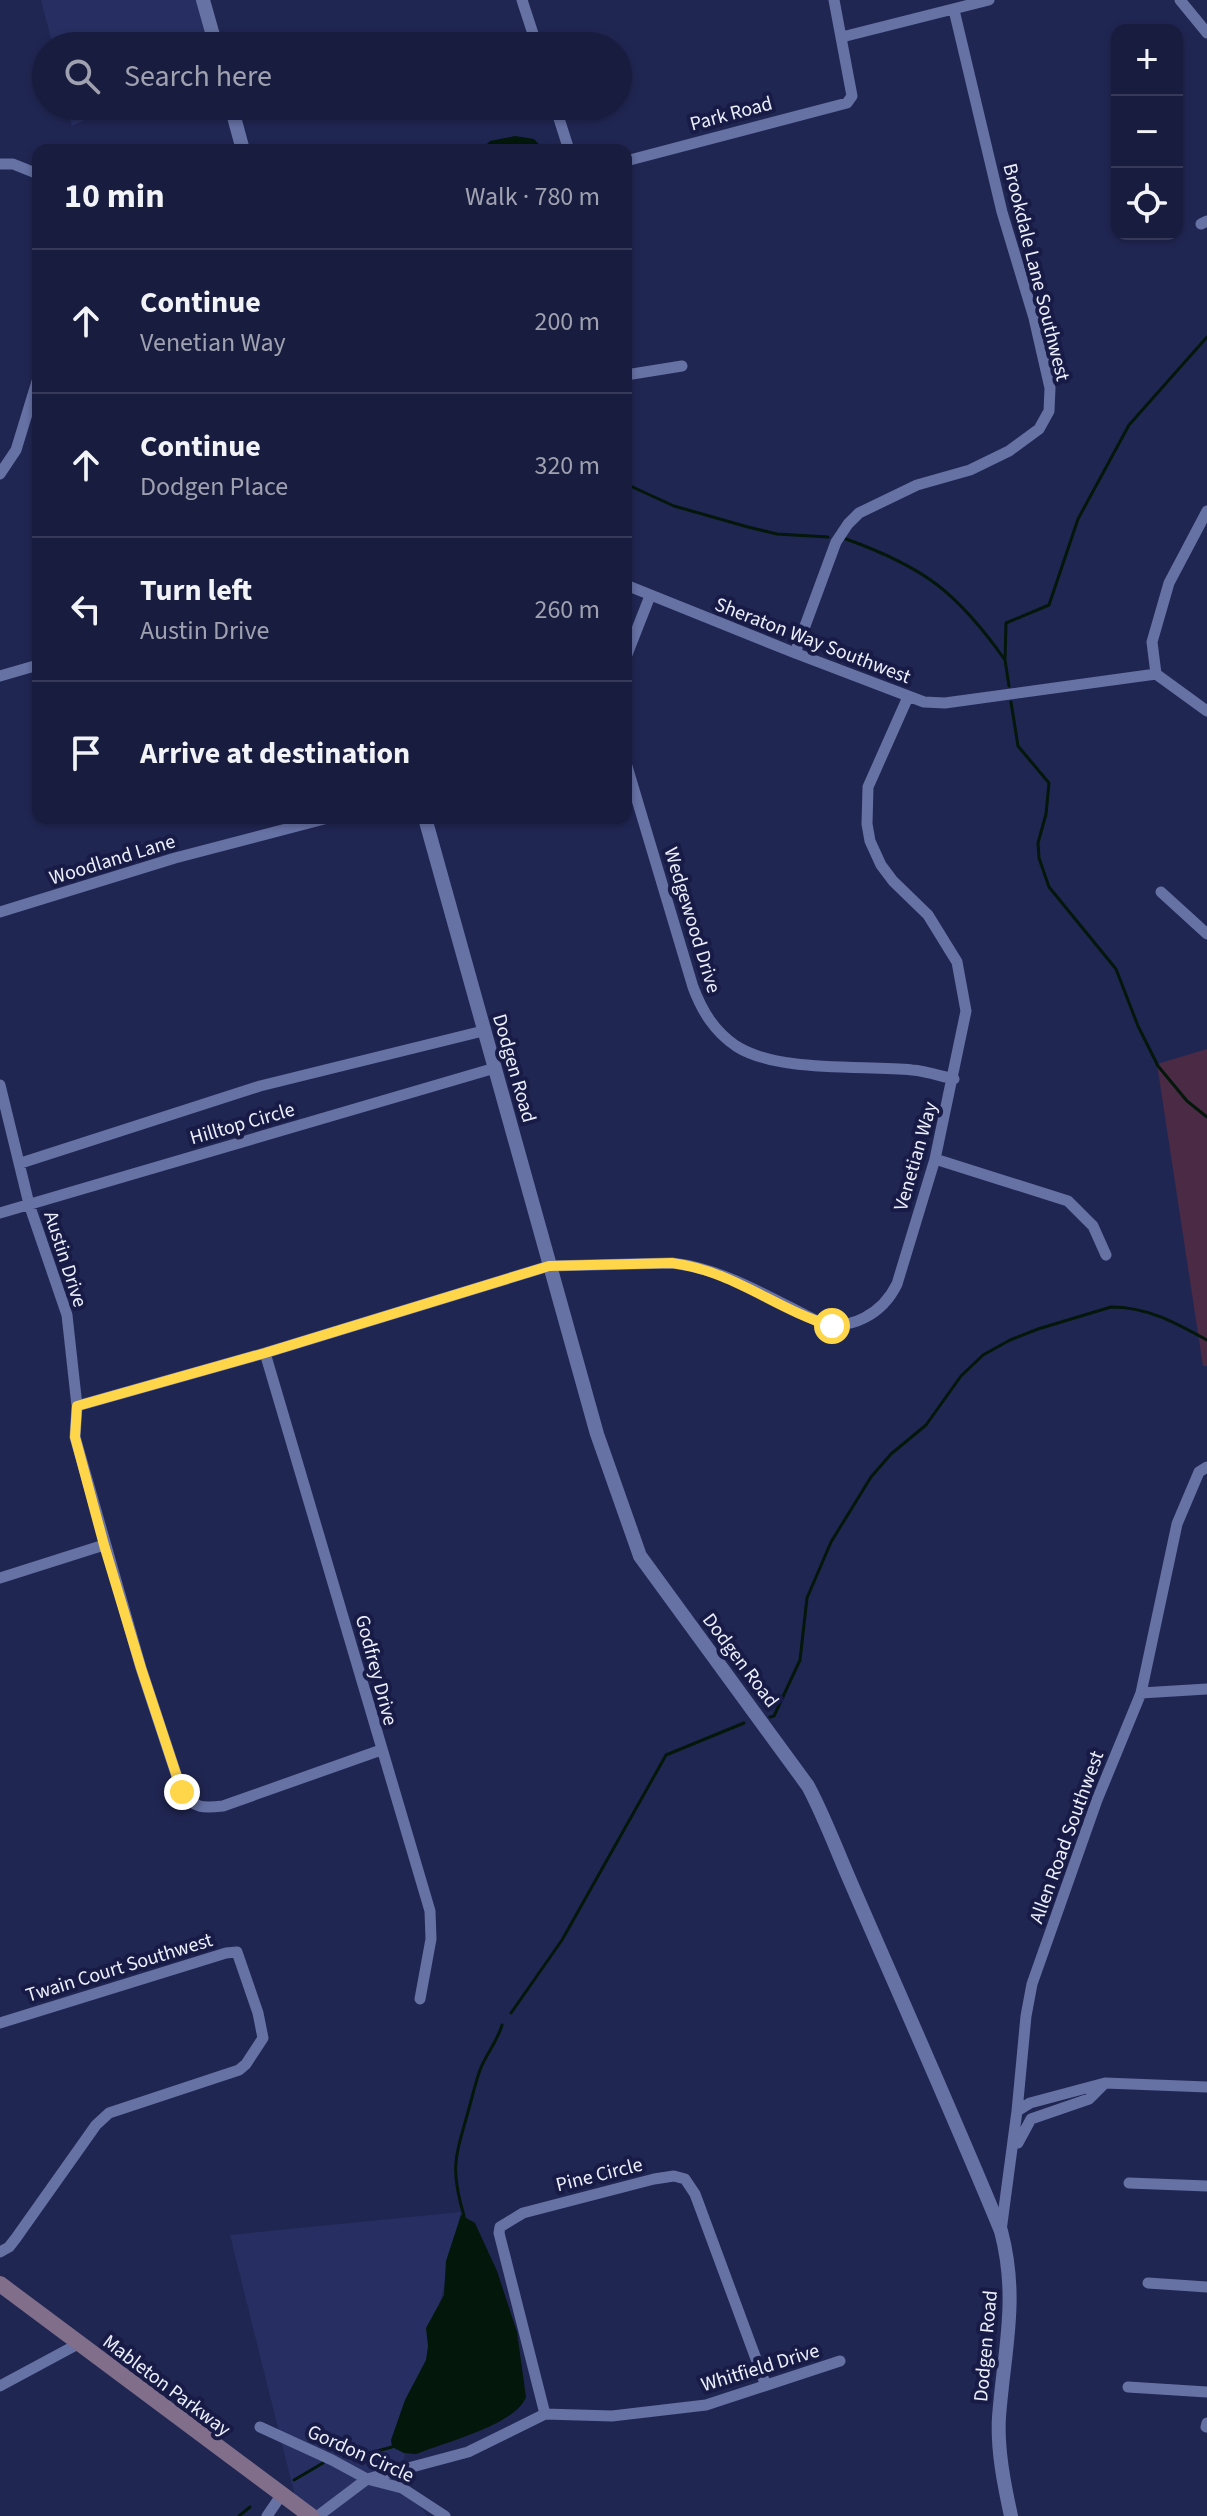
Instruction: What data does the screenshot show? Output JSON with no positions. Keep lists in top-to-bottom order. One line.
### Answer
{"streets":{"main road":["Mableton Parkway"],"street":["Park Road","Brookdale Lane Southwest","Sheraton Way Southwest","Woodland Lane","Wedgewood Drive","Dodgen Road","Hilltop Circle","Venetian Way","Austin Drive","Godfrey Drive","Allen Road Southwest","Twain Court Southwest","Pine Circle","Whitfield Drive","Gordon Circle"]},"crossings":[["Brookdale Lane Southwest","Sheraton Way Southwest"],["Sheraton Way Southwest","Venetian Way"],["Wedgewood Drive","Venetian Way"],["Dodgen Road","Hilltop Circle"],["Dodgen Road","Venetian Way"],["Dodgen Road","Allen Road Southwest"],["Hilltop Circle","Austin Drive"],["Venetian Way","Austin Drive"],["Venetian Way","Godfrey Drive"],["Austin Drive","Godfrey Drive"],["Pine Circle","Whitfield Drive"],["Whitfield Drive","Gordon Circle"]],"page":{"map_buttons":["+","−"],"search":"Search here","heading":["10 min","Walk · 780 m"],"list":[["Continue","Venetian Way","200 m"],["Continue","Dodgen Place","320 m"],["Turn left","Austin Drive","260 m"],"Arrive at destination"]}}
